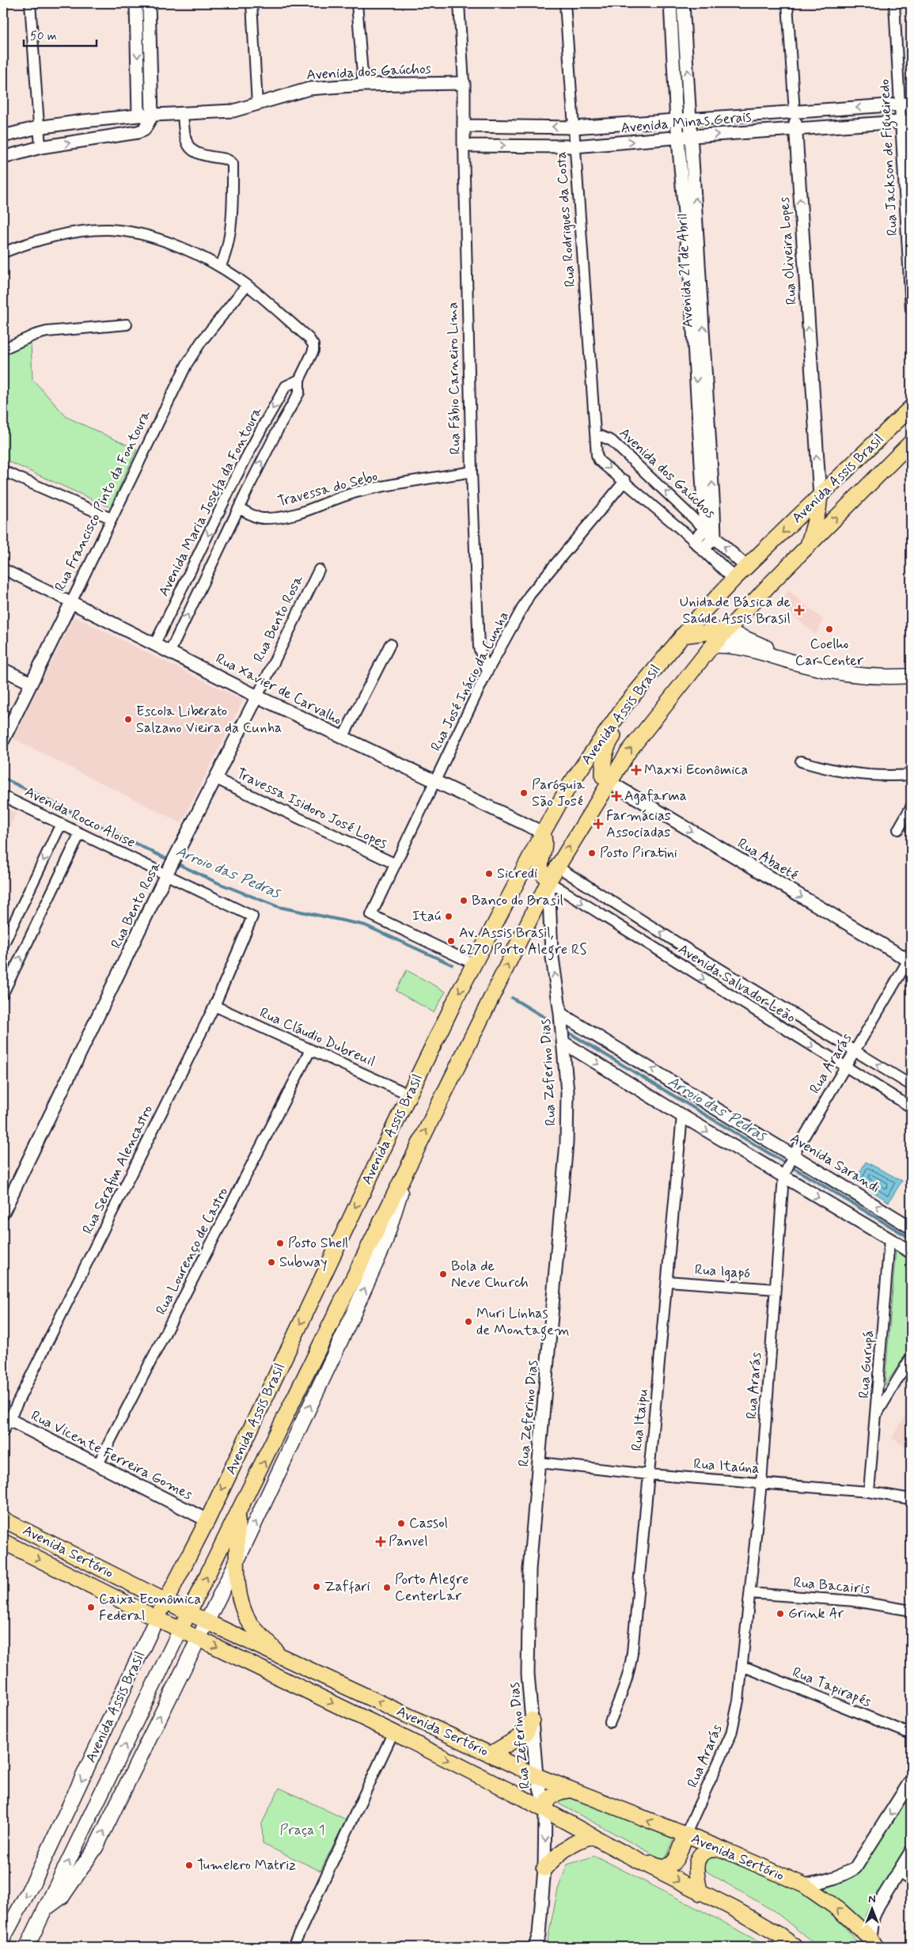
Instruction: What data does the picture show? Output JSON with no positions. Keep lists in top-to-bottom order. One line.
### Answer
{"streets":{"main road":["Avenida Assis Brasil","Avenida Sertório"],"street":["Avenida dos Gaúchos","Avenida Minas Gerais","Rua Jackson de Figueiredo","Rua Rodrigues da Costa","Rua Oliveira Lopes","Avenida 21 de Abril","Rua Fábio Carneiro Lima","Travessa do Sebo","Rua Francisco Pinto da Fontoura","Avenida Maria Josefa da Fontoura","Rua Bento Rosa","Rua José Inácio da Cunha","Rua Xavier de Carvalho","Travessa Isidoro José Lopes","Avenida Rocco Aloise","Rua Abaeté","Avenida Salvador Leão","Rua Cláudio Dubreuil","Rua Ararás","Rua Zeferino Dias","Avenida Sarandi","Rua Serafim Alencastro","Rua Lourenço de Castro","Rua Igapó","Rua Gurupá","Rua Itaipu","Rua Vicente Ferreira Gomes","Rua Itaúna","Rua Bacairis","Rua Tapirapés"]},"crossings":[["Avenida dos Gaúchos","Rua Rodrigues da Costa"],["Avenida dos Gaúchos","Avenida 21 de Abril"],["Avenida dos Gaúchos","Rua Fábio Carneiro Lima"],["Avenida dos Gaúchos","Avenida Assis Brasil"],["Avenida Minas Gerais","Rua Jackson de Figueiredo"],["Avenida Minas Gerais","Rua Rodrigues da Costa"],["Avenida Minas Gerais","Rua Oliveira Lopes"],["Avenida Minas Gerais","Avenida 21 de Abril"],["Avenida Minas Gerais","Rua Fábio Carneiro Lima"],["Rua Oliveira Lopes","Avenida Assis Brasil"],["Rua Fábio Carneiro Lima","Travessa do Sebo"],["Rua Fábio Carneiro Lima","Rua José Inácio da Cunha"],["Avenida Assis Brasil","Rua José Inácio da Cunha"],["Avenida Assis Brasil","Rua Xavier de Carvalho"],["Avenida Assis Brasil","Rua Abaeté"],["Avenida Assis Brasil","Avenida Salvador Leão"],["Avenida Assis Brasil","Rua Cláudio Dubreuil"],["Avenida Assis Brasil","Rua Zeferino Dias"],["Avenida Assis Brasil","Rua Vicente Ferreira Gomes"],["Avenida Assis Brasil","Avenida Sertório"],["Travessa do Sebo","Avenida Maria Josefa da Fontoura"],["Rua Francisco Pinto da Fontoura","Avenida Maria Josefa da Fontoura"],["Rua Francisco Pinto da Fontoura","Rua Xavier de Carvalho"],["Avenida Maria Josefa da Fontoura","Rua Xavier de Carvalho"],["Rua Bento Rosa","Rua Xavier de Carvalho"],["Rua Bento Rosa","Travessa Isidoro José Lopes"],["Rua Bento Rosa","Avenida Rocco Aloise"],["Rua José Inácio da Cunha","Rua Xavier de Carvalho"],["Rua José Inácio da Cunha","Travessa Isidoro José Lopes"],["Avenida Rocco Aloise","Rua Serafim Alencastro"],["Rua Abaeté","Rua Ararás"],["Avenida Salvador Leão","Rua Ararás"],["Avenida Salvador Leão","Rua Zeferino Dias"],["Rua Cláudio Dubreuil","Rua Serafim Alencastro"],["Rua Cláudio Dubreuil","Rua Lourenço de Castro"],["Rua Ararás","Avenida Sarandi"],["Rua Ararás","Rua Igapó"],["Rua Ararás","Rua Itaúna"],["Rua Ararás","Avenida Sertório"],["Rua Ararás","Rua Bacairis"],["Rua Ararás","Rua Tapirapés"],["Rua Zeferino Dias","Avenida Sarandi"],["Rua Zeferino Dias","Rua Itaúna"],["Rua Zeferino Dias","Avenida Sertório"],["Rua Serafim Alencastro","Rua Vicente Ferreira Gomes"],["Rua Lourenço de Castro","Rua Vicente Ferreira Gomes"],["Rua Igapó","Rua Itaipu"],["Rua Gurupá","Rua Itaúna"],["Rua Itaipu","Rua Itaúna"]],"one_way":["Rua Oliveira Lopes","Rua Abaeté"],"water":["Arroio das Pedras"],"parks":["Praça 1"],"places":{"health":["Unidade Básica de Saúde Assis Brasil","Maxxi Econômica","Agafarma","Farmácias Associadas","Panvel"],"other":["Coelho Car Center","Escola Liberato Salzano Vieira da Cunha","Paróquia São José","Posto Piratini","Sicredi","Banco do Brasil","Itaú","Av. Assis Brasil, 6270 Porto Alegre RS","Posto Shell","Subway","Bola de Neve Church","Muri Linhas de Montagem","Cassol","Zaffari","Porto Alegre CenterLar","Caixa Econômica Federal","Grink Ar","Tumelero Matriz"]},"scale_bar":"50 m","north":"top"}
